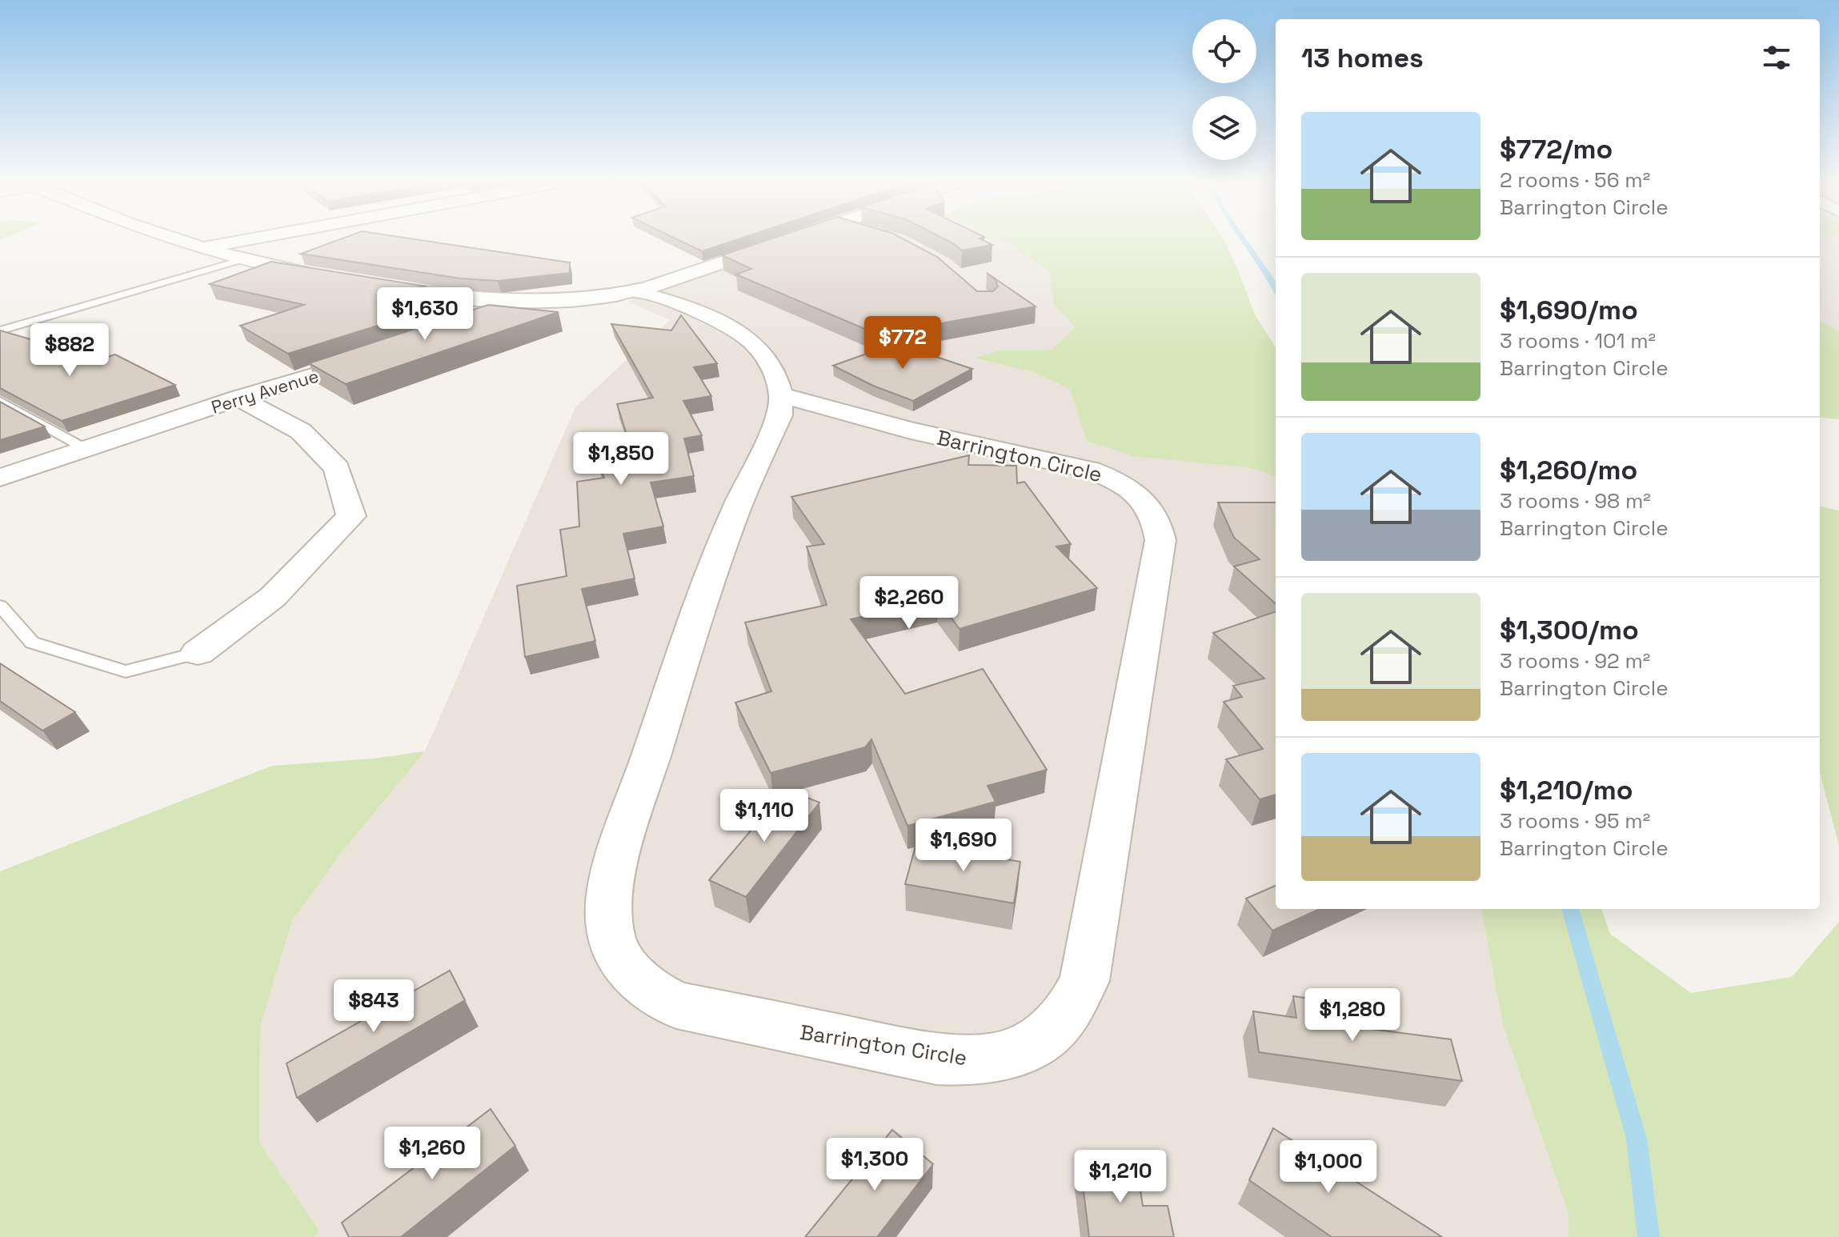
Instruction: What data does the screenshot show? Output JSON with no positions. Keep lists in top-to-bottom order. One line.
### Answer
{"streets":{"street":["Perry Avenue","Barrington Circle"]},"page":{"heading":"13 homes","list":[{"name":"$772/mo","note":"2 rooms · 56 m² · Barrington Circle"},{"name":"$1,690/mo","note":"3 rooms · 101 m² · Barrington Circle"},{"name":"$1,260/mo","note":"3 rooms · 98 m² · Barrington Circle"},{"name":"$1,300/mo","note":"3 rooms · 92 m² · Barrington Circle"},{"name":"$1,210/mo","note":"3 rooms · 95 m² · Barrington Circle"}],"price":["$1,630","$772","$882","$1,850","$2,260","$1,110","$1,690","$843","$1,280","$1,260","$1,300","$1,000","$1,210"]}}
